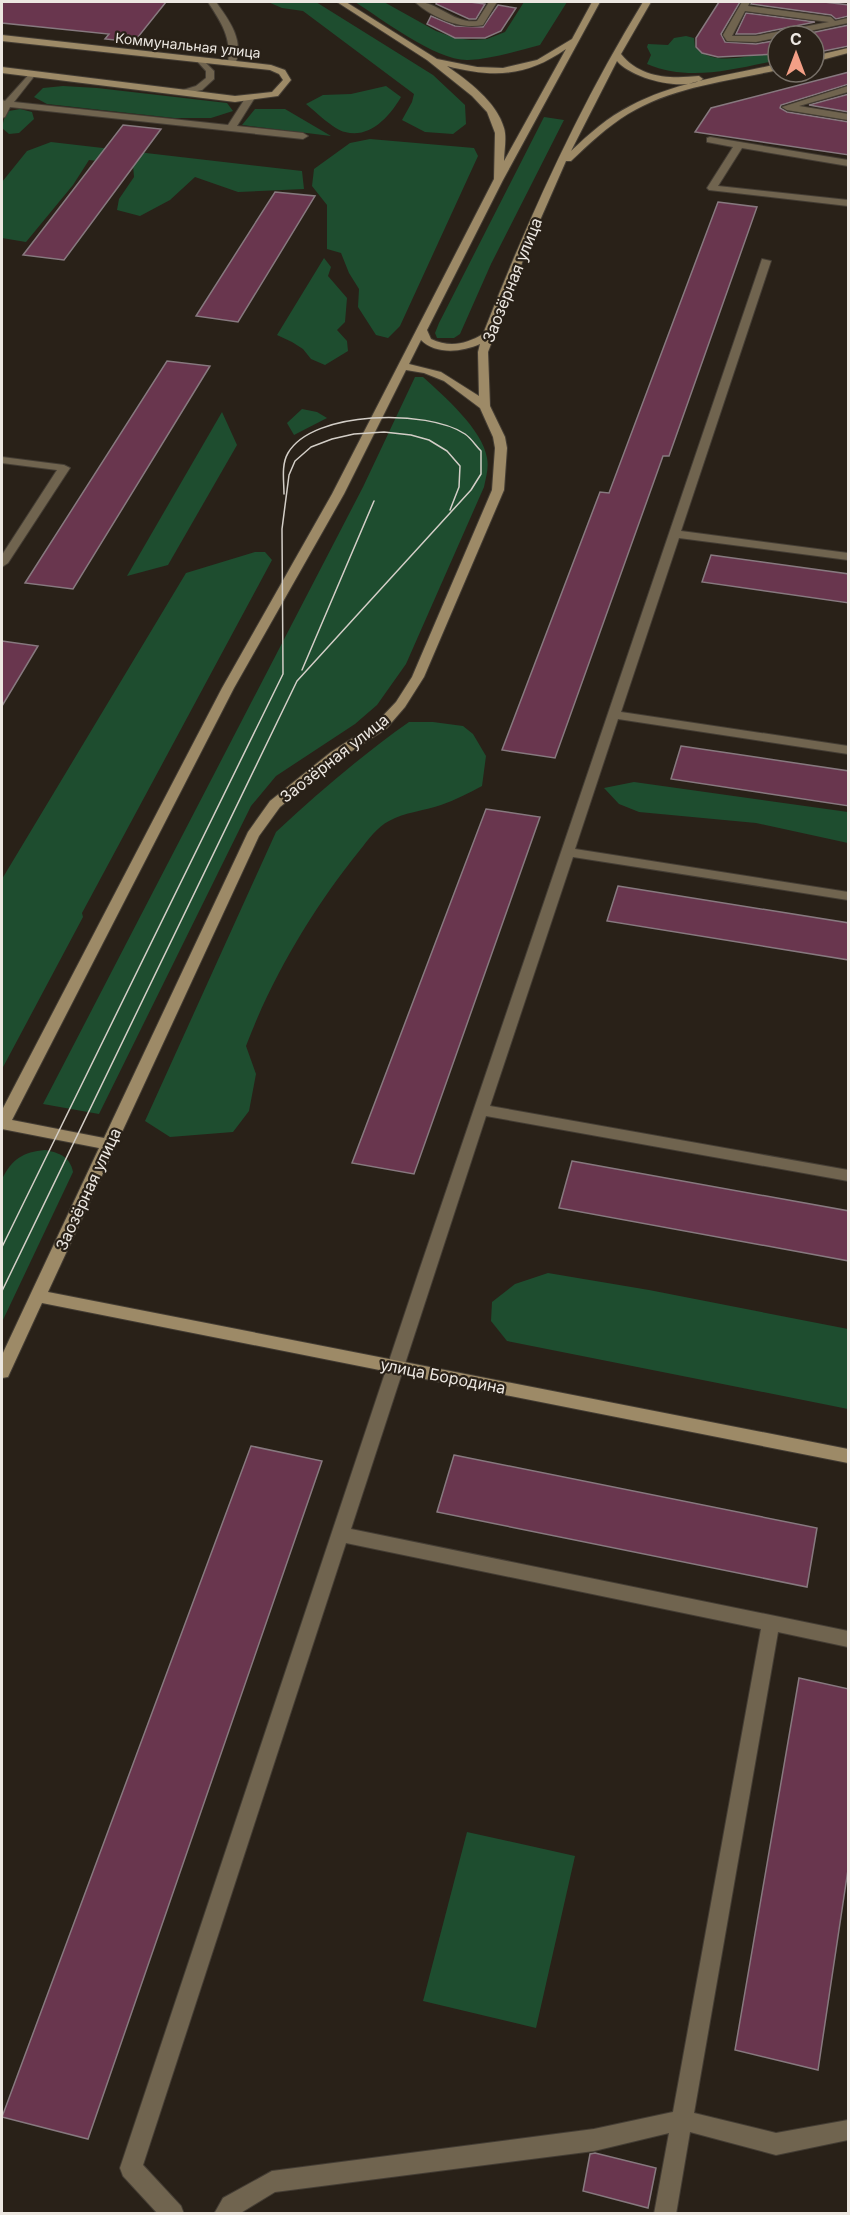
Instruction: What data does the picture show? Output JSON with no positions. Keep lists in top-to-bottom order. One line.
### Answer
{"streets":{"main road":["Коммунальная улица","Заозёрная улица","улица Бородина"]},"crossings":[["Заозёрная улица","улица Бородина"]],"north":"top"}
